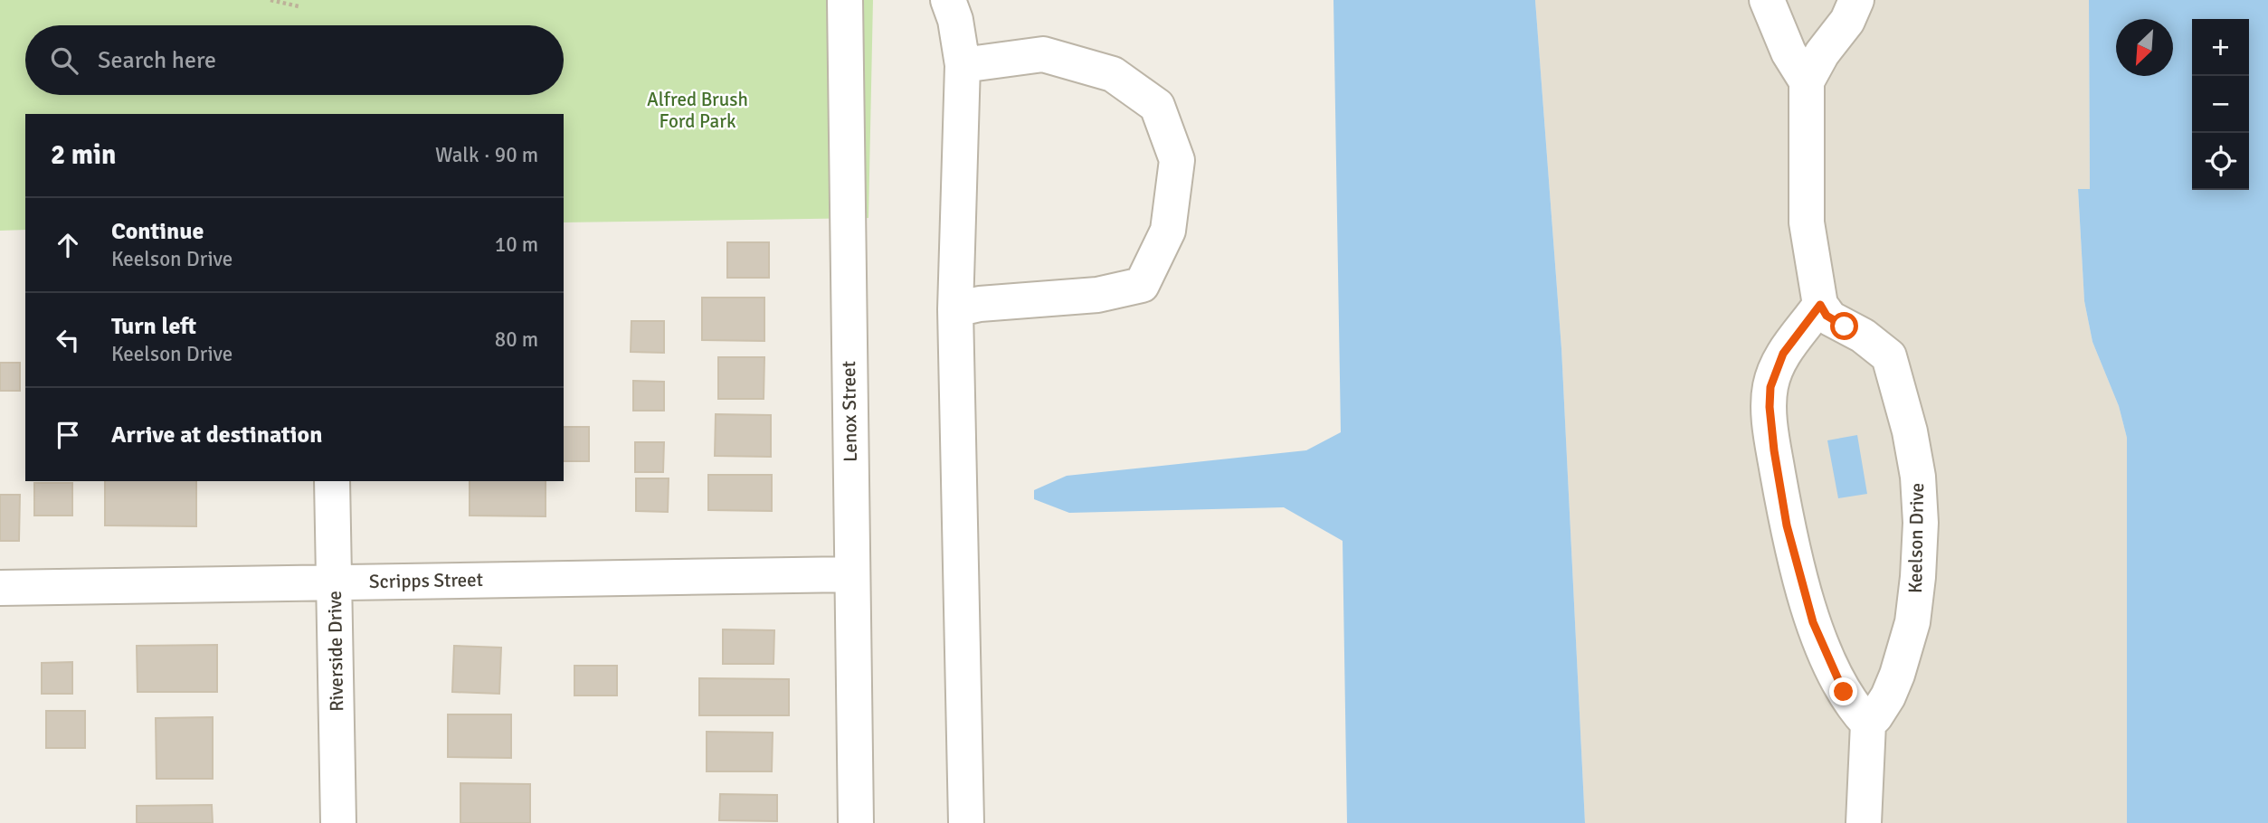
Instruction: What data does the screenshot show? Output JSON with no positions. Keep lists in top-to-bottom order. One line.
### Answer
{"streets":{"street":["Lenox Street","Keelson Drive","Scripps Street","Riverside Drive"]},"crossings":[["Lenox Street","Scripps Street"],["Scripps Street","Riverside Drive"]],"parks":["Alfred Brush Ford Park"],"north":"bottom left","page":{"map_buttons":["+","−"],"search":"Search here","heading":["2 min","Walk · 90 m"],"list":[["Continue","Keelson Drive","10 m"],["Turn left","Keelson Drive","80 m"],"Arrive at destination"]}}
